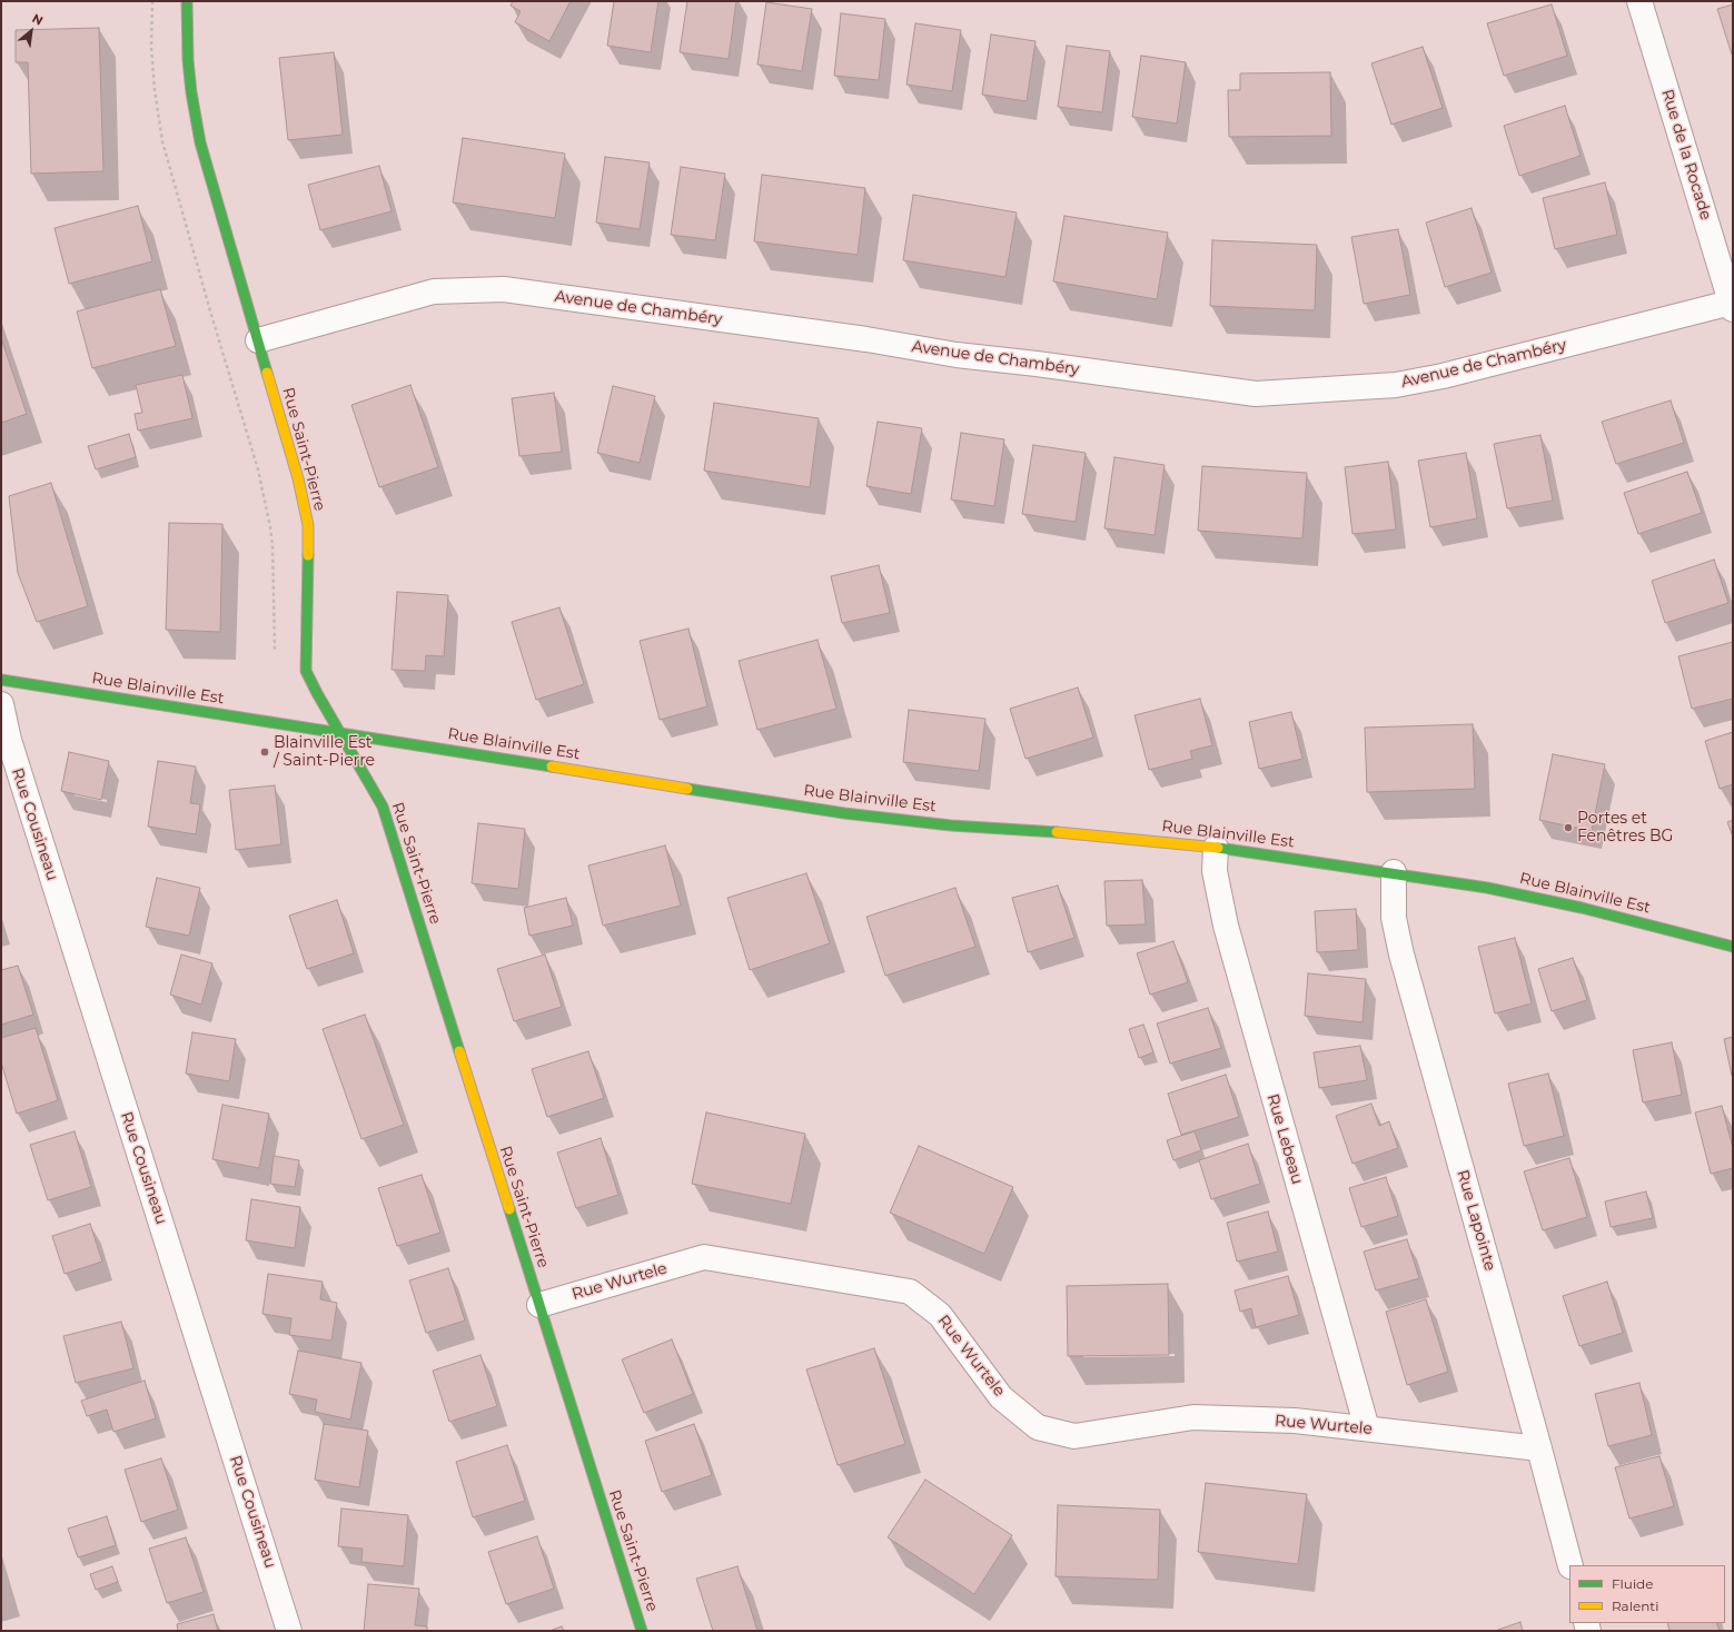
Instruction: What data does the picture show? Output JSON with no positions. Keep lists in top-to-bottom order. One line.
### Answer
{"streets":{"street":["Rue de la Rocade","Avenue de Chambéry","Rue Saint-Pierre","Rue Blainville Est","Rue Cousineau","Rue Lebeau","Rue Lapointe","Rue Wurtele"]},"crossings":[["Rue de la Rocade","Avenue de Chambéry"],["Avenue de Chambéry","Rue Saint-Pierre"],["Rue Saint-Pierre","Rue Blainville Est"],["Rue Saint-Pierre","Rue Wurtele"],["Rue Blainville Est","Rue Lebeau"],["Rue Blainville Est","Rue Lapointe"],["Rue Lebeau","Rue Wurtele"],["Rue Lapointe","Rue Wurtele"]],"places":["Blainville Est / Saint-Pierre","Portes et Fenêtres BG"],"legend":["Fluide","Ralenti"],"north":"top right"}
